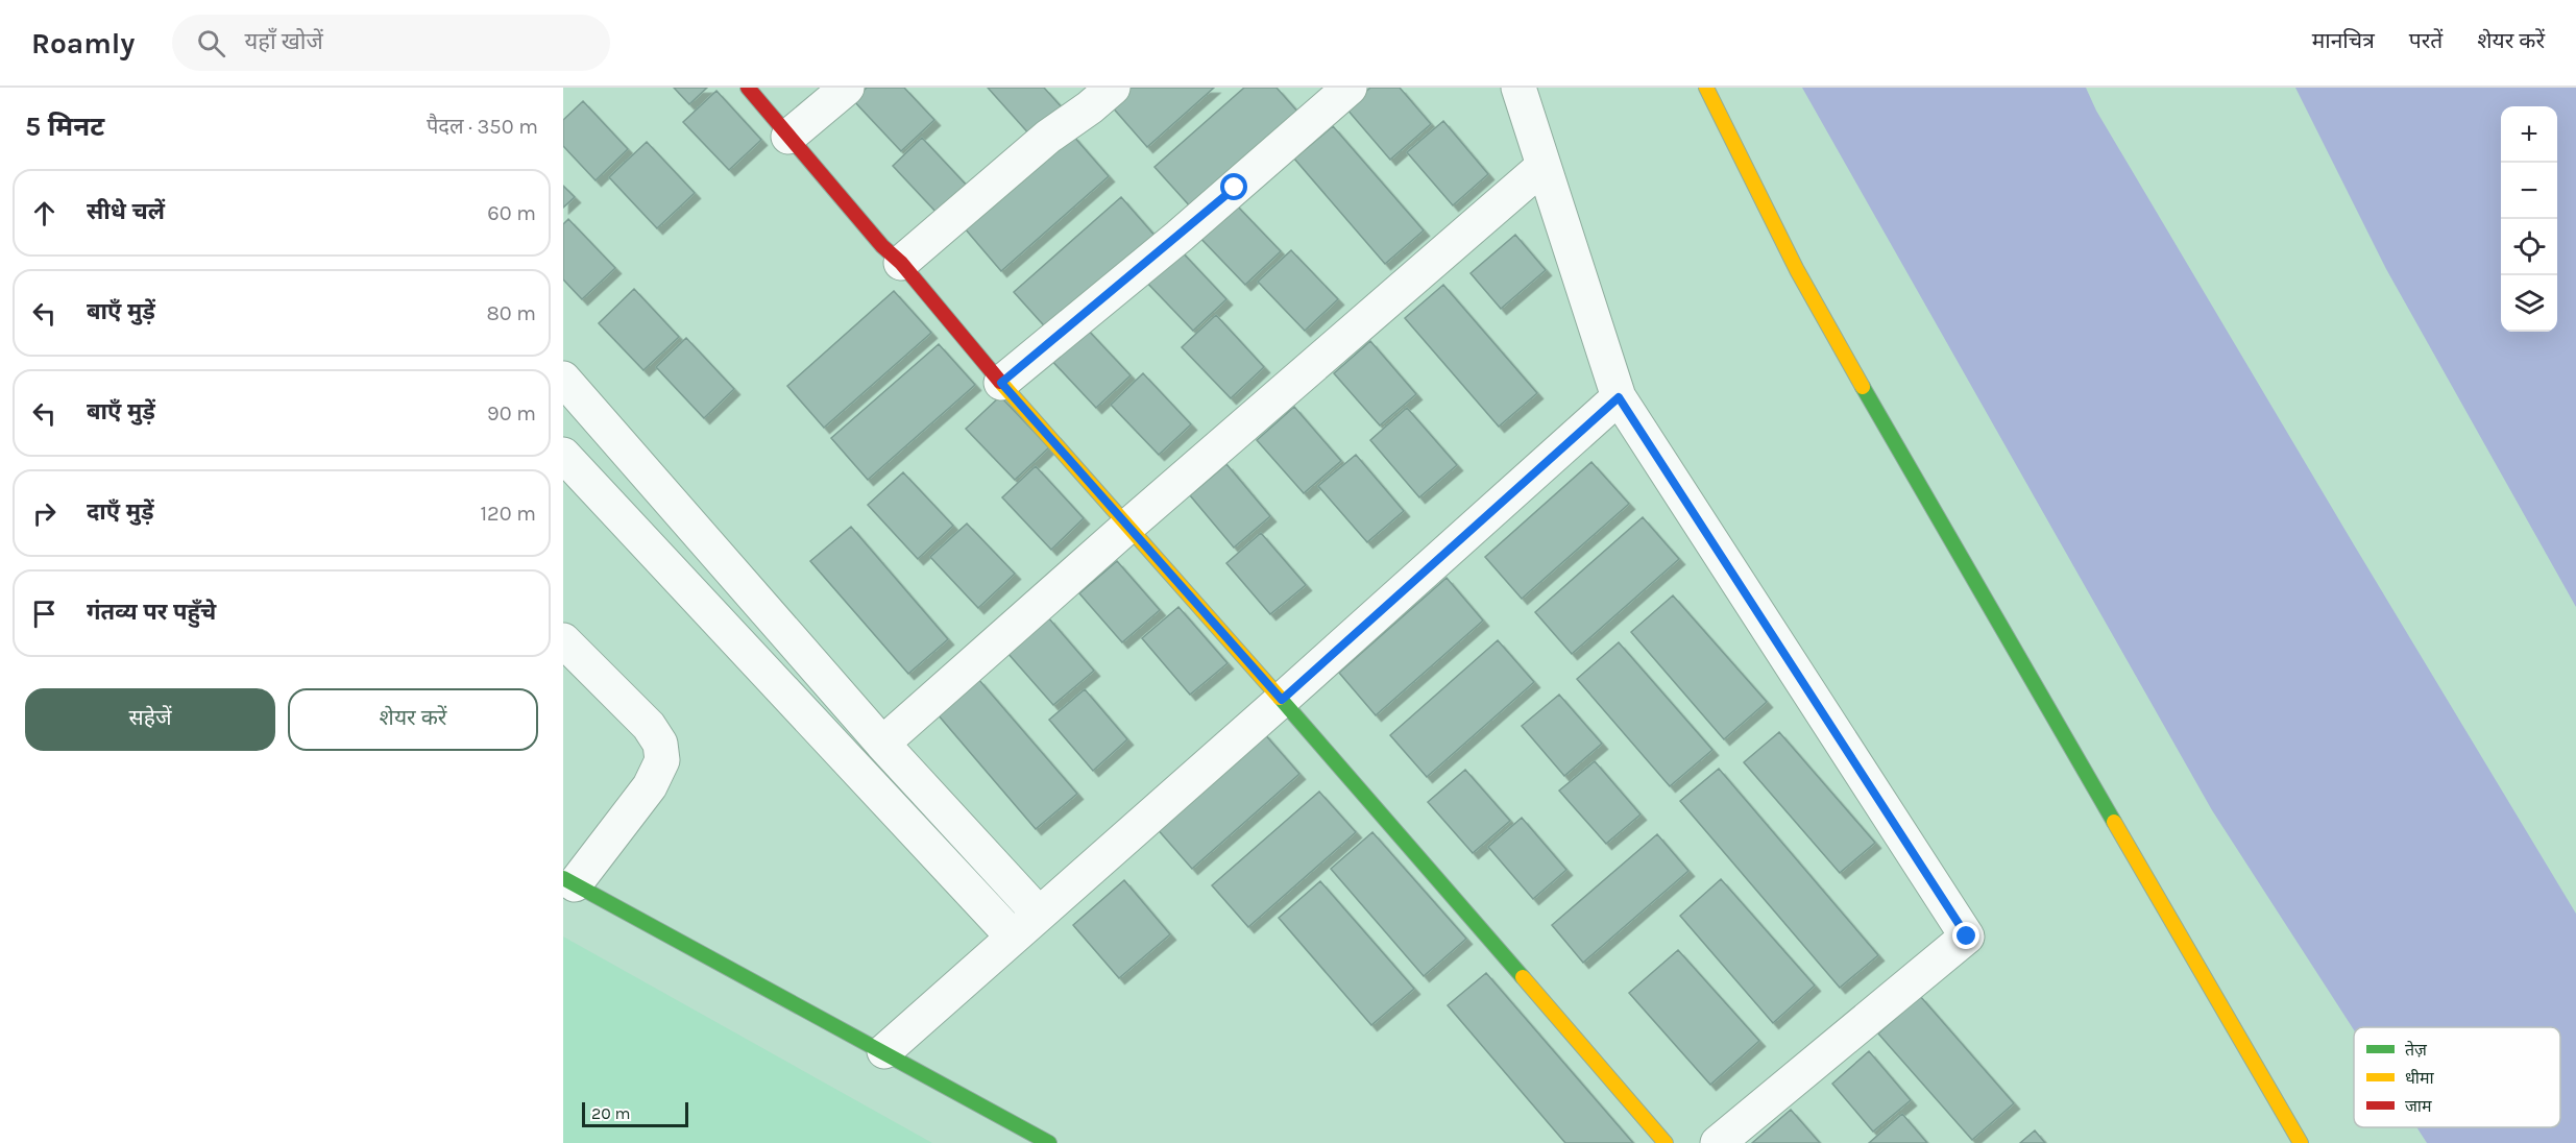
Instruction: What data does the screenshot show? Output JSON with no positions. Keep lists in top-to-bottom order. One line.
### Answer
{"legend":["तेज़","धीमा","जाम"],"scale_bar":"20 m","page":{"header":"Roamly","search":"यहाँ खोजें","nav":["मानचित्र","परतें","शेयर करें"],"heading":["5 मिनट","पैदल · 350 m"],"map_buttons":["+","−"],"list":[["सीधे चलें","60 m"],["बाएँ मुड़ें","80 m"],["बाएँ मुड़ें","90 m"],["दाएँ मुड़ें","120 m"],"गंतव्य पर पहुँचे"],"buttons":["सहेजें","शेयर करें"],"scale":"20 m"}}
